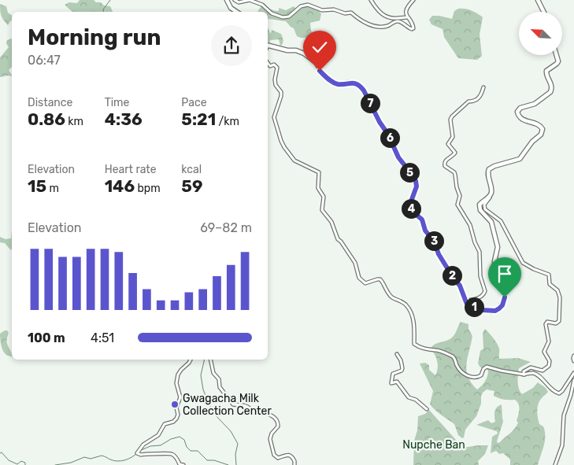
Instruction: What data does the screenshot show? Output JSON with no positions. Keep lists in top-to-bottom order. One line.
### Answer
{"parks":["Nupche Ban"],"places":["Gwagacha Milk Collection Center"],"north":"top left","page":{"heading":["Morning run","06:47"],"stats":[["Distance","0.86 km"],["Time","4:36"],["Pace","5:21 /km"],["Elevation","15 m"],["Heart rate","146 bpm"],["kcal","59"]],"pins":["7","6","5","4","3","2","1"],"chart":["Elevation","69–82 m"],"list":[{"name":"100 m","note":"4:51"}]}}
